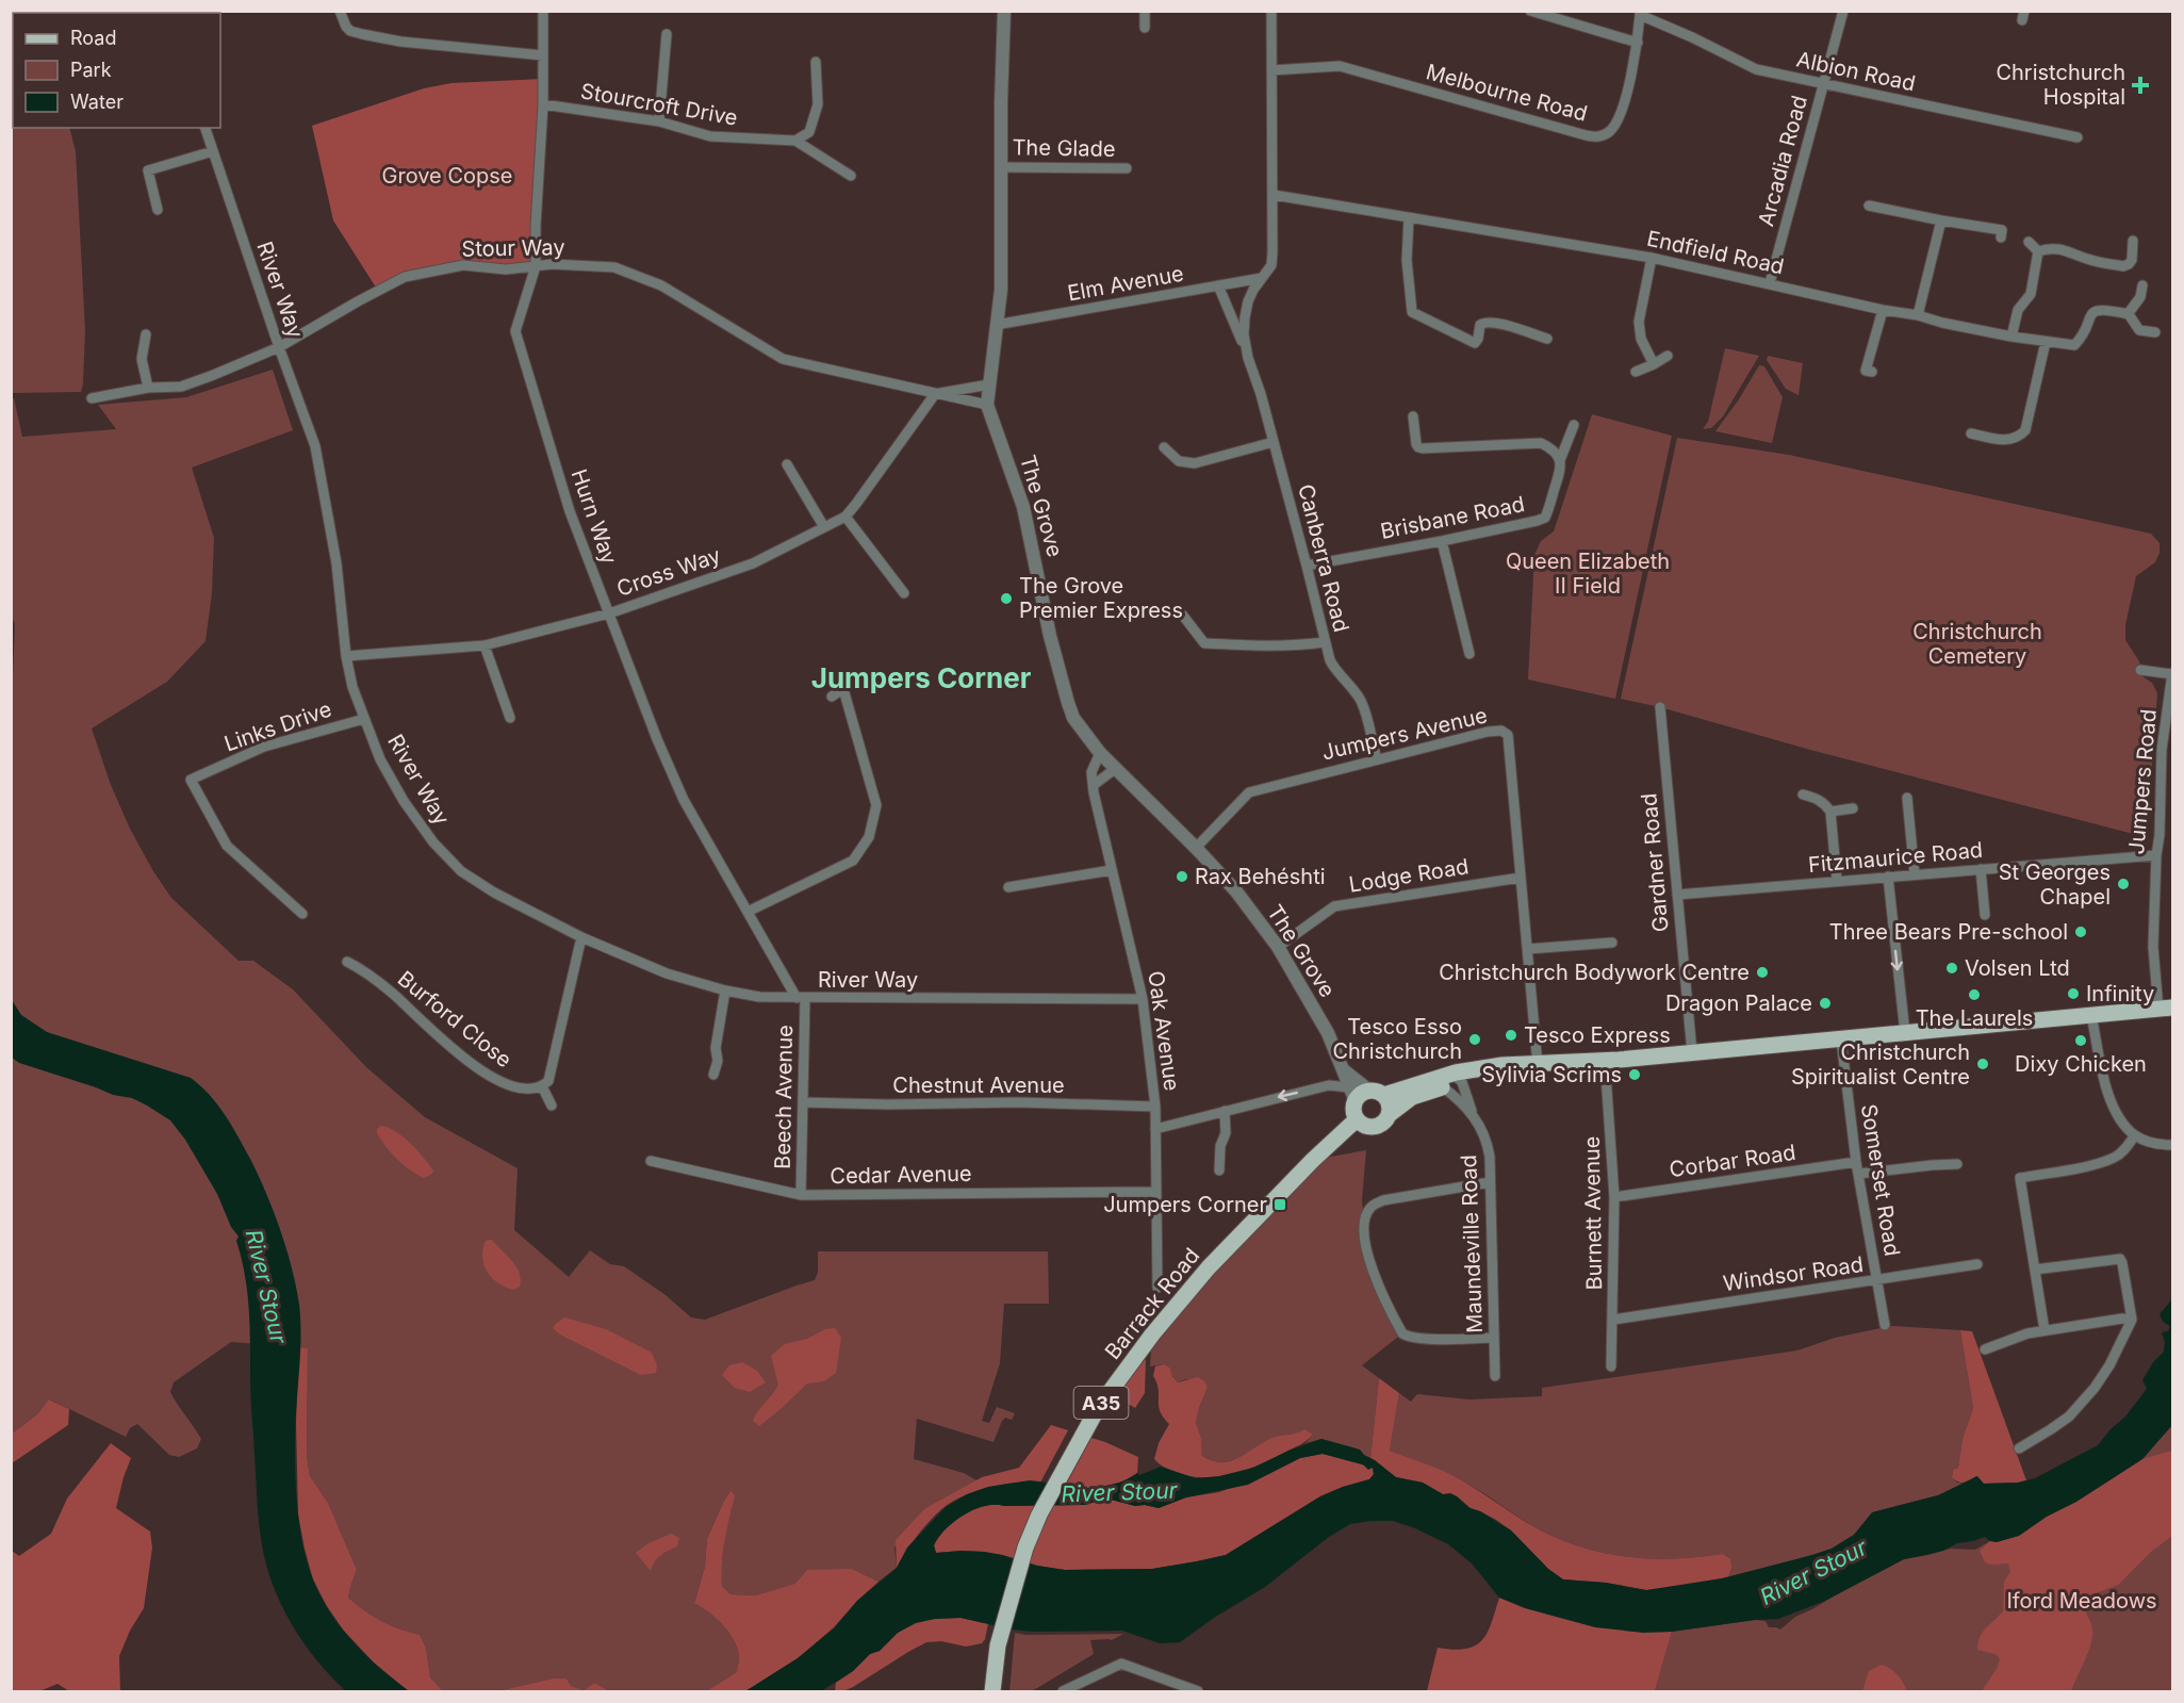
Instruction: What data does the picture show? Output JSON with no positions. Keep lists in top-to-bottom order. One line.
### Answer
{"streets":{"main road":["Barrack Road","A35"],"street":["Albion Road","Melbourne Road","Stourcroft Drive","The Glade","Arcadia Road","Stour Way","Endfield Road","Elm Avenue","River Way","The Grove","Hurn Way","Brisbane Road","Canberra Road","Cross Way","Links Drive","Jumpers Avenue","Jumpers Road","Fitzmaurice Road","Gardner Road","Lodge Road","Burford Close","Oak Avenue","Chestnut Avenue","Beech Avenue","Corbar Road","Cedar Avenue","Somerset Road","Burnett Avenue","Maundeville Road","Windsor Road"]},"crossings":[["Albion Road","Melbourne Road"],["Albion Road","Arcadia Road"],["Melbourne Road","Canberra Road"],["Stourcroft Drive","Hurn Way"],["The Glade","The Grove"],["Arcadia Road","Endfield Road"],["Stour Way","River Way"],["Stour Way","The Grove"],["Stour Way","Hurn Way"],["Stour Way","Cross Way"],["Endfield Road","Canberra Road"],["Elm Avenue","The Grove"],["Elm Avenue","Canberra Road"],["River Way","Hurn Way"],["River Way","Cross Way"],["River Way","Links Drive"],["River Way","Oak Avenue"],["River Way","Beech Avenue"],["The Grove","Jumpers Avenue"],["The Grove","Lodge Road"],["The Grove","Oak Avenue"],["The Grove","Barrack Road"],["Hurn Way","Cross Way"],["Hurn Way","Beech Avenue"],["Brisbane Road","Canberra Road"],["Canberra Road","Jumpers Avenue"],["Jumpers Avenue","Lodge Road"],["Jumpers Road","Fitzmaurice Road"],["Fitzmaurice Road","Gardner Road"],["Oak Avenue","Chestnut Avenue"],["Oak Avenue","Cedar Avenue"],["Chestnut Avenue","Beech Avenue"],["Beech Avenue","Cedar Avenue"],["Corbar Road","Somerset Road"],["Corbar Road","Burnett Avenue"],["Somerset Road","Windsor Road"],["Burnett Avenue","Windsor Road"]],"districts":["Jumpers Corner"],"water":["River Stour"],"parks":["Grove Copse","Queen Elizabeth II Field","Christchurch Cemetery","Iford Meadows"],"places":{"health":["Christchurch Hospital"],"other":["The Grove Premier Express","Rax Behéshti","St Georges Chapel","Three Bears Pre-school","Volsen Ltd","Christchurch Bodywork Centre","Infinity","The Laurels","Dragon Palace","Tesco Express","Tesco Esso Christchurch","Dixy Chicken","Christchurch Spiritualist Centre","Sylivia Scrims"],"transit":["Jumpers Corner"]},"legend":["Road","Park","Water"]}
